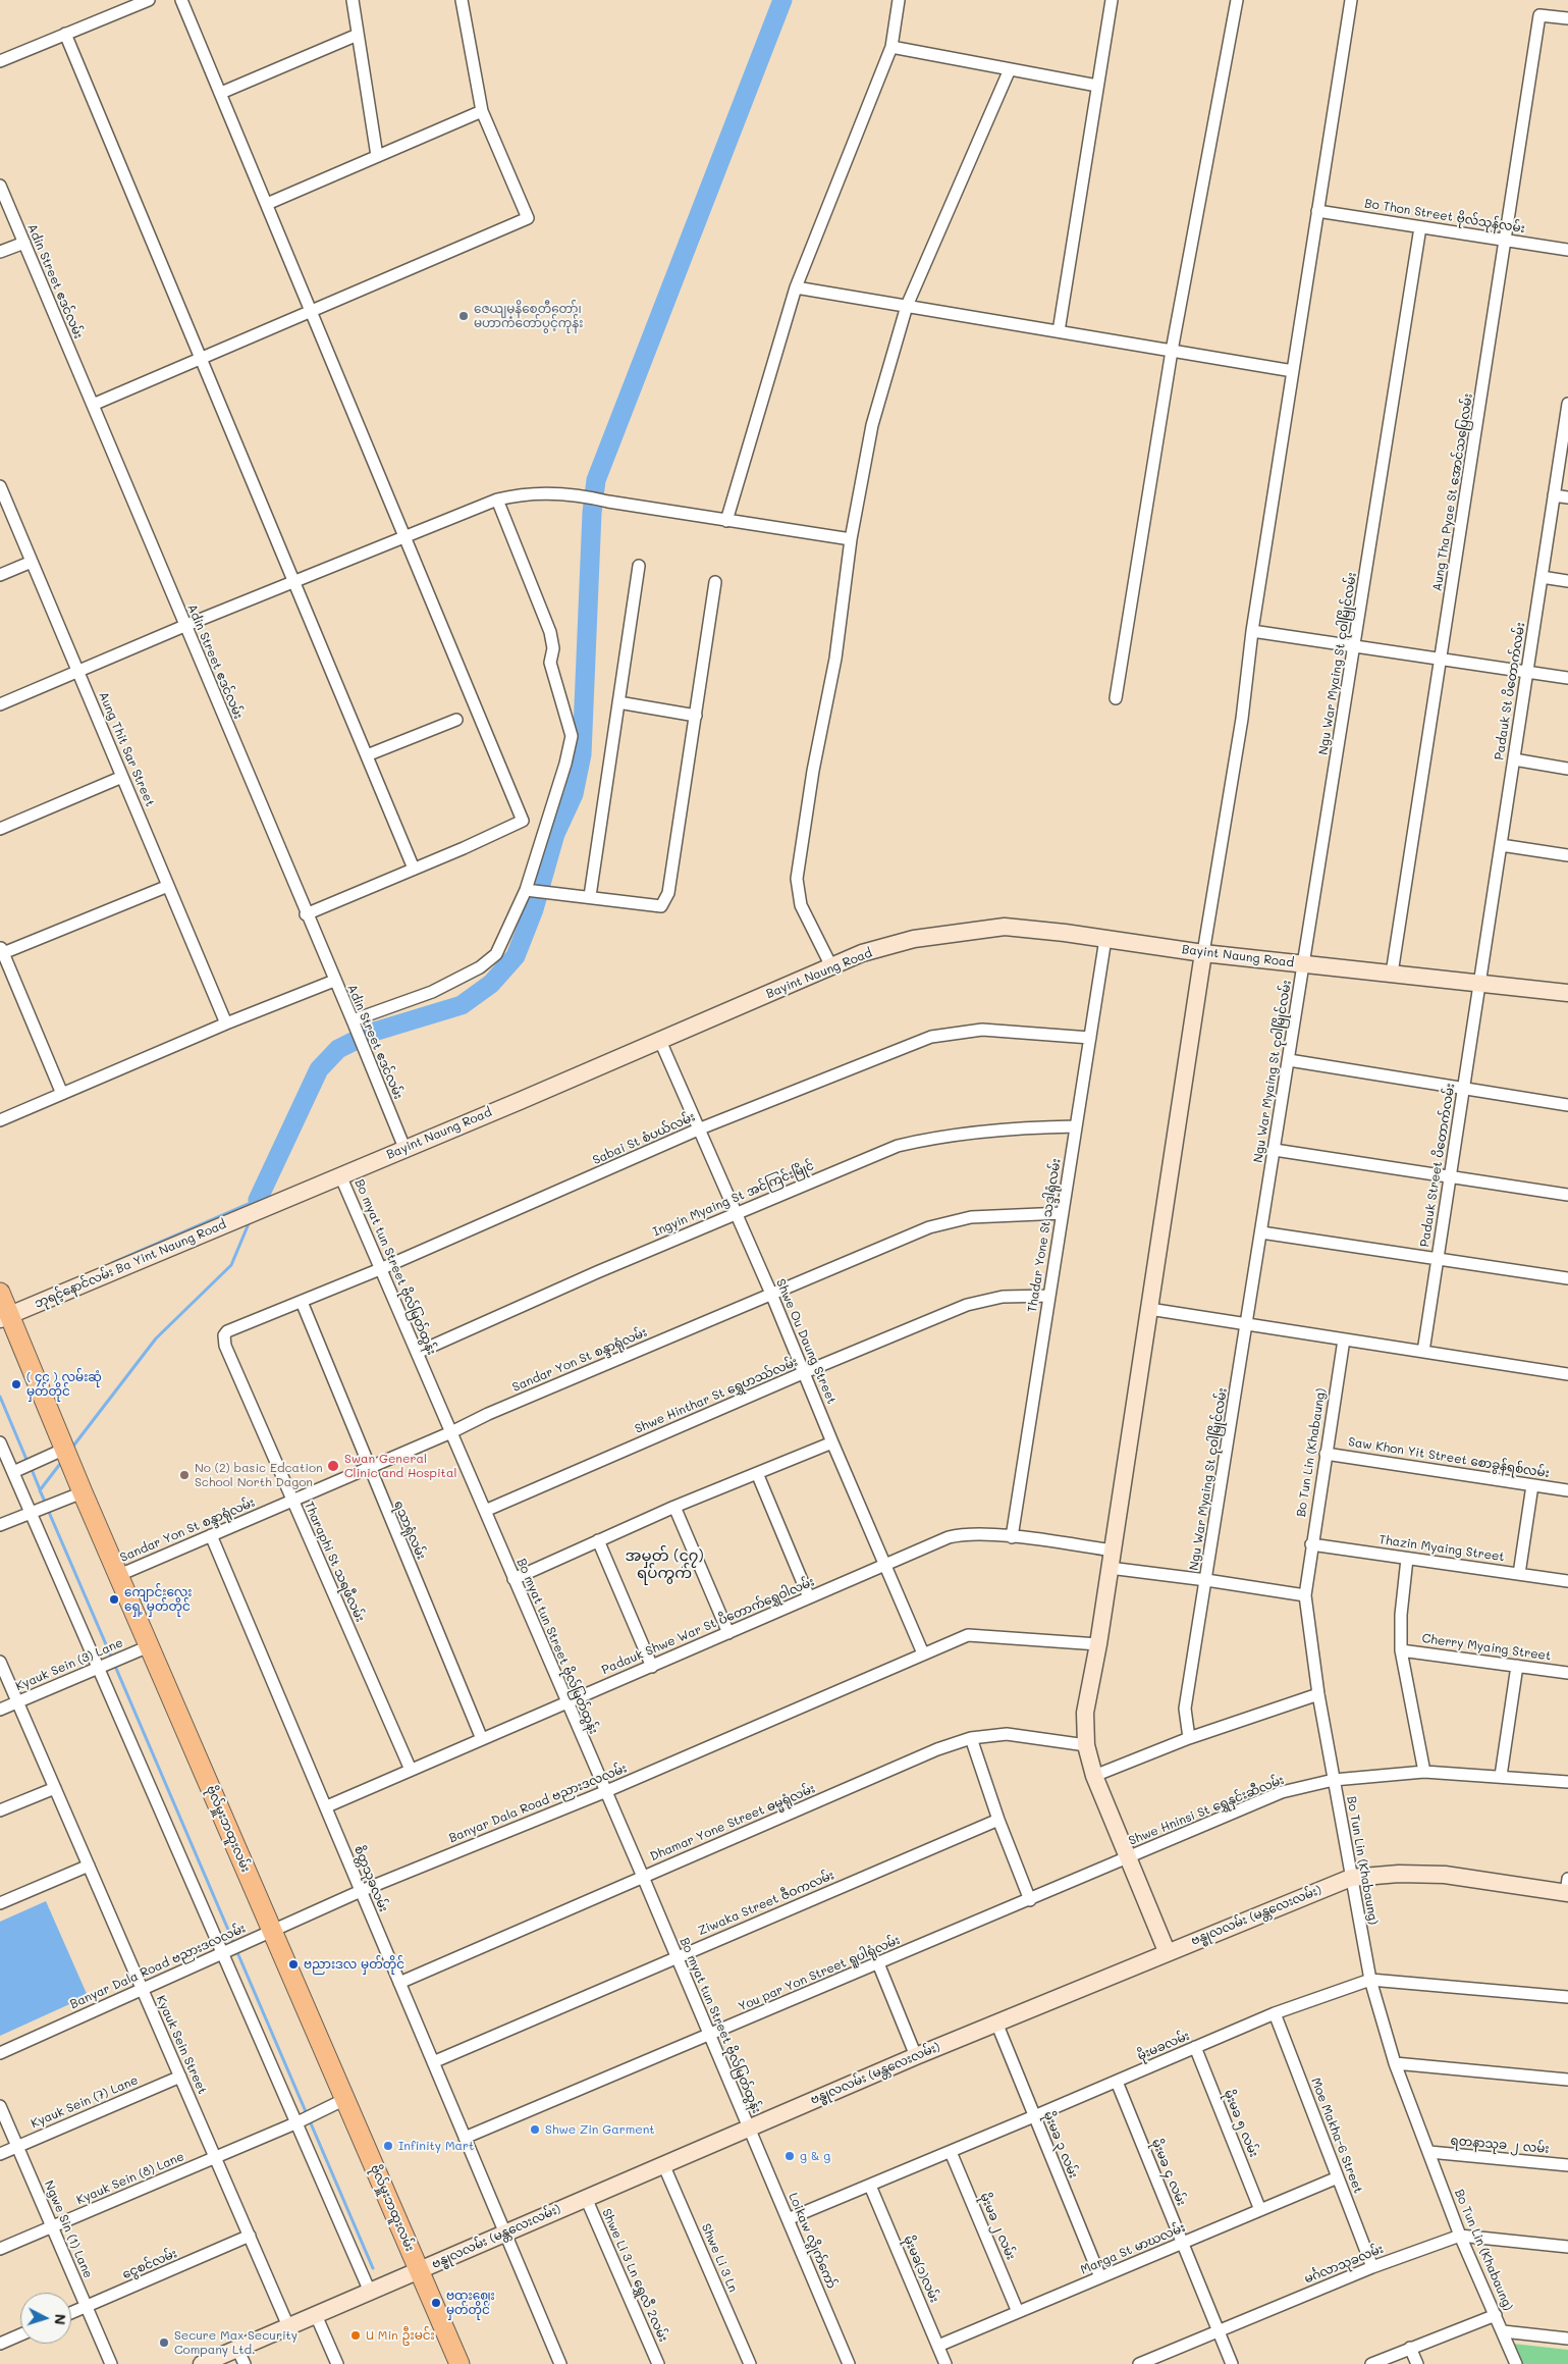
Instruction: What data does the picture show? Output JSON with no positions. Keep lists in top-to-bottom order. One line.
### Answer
{"streets":{"main road":["ဗိုလ်မှူးဘထူးလမ်း"],"street":["Bo Thon Street ဗိုလ်သုန်လမ်း","Adin Street ဧဒင်လမ်း","Aung Tha Pyae St အောင်သပြေလမ်း","Ngu War Myaing St ငုဝါမြိုင်လမ်း","Padauk St ပိတောက်လမ်း","Aung Thit Sar Street","Bayint Naung Road","Sabai St စံပယ်လမ်း","Padauk Street ပိတောက်လမ်း","Ingyin Myaing St အင်ကြင်းမြိုင်","Thadar Yone St သဒ္ဒါရုံလမ်း","ဘုရင့်နောင်လမ်း Ba Yint Naung Road","Bo myat tun Street ဗိုလ်မြတ်ထွန်း","Shwe Ou Daung Street","Sandar Yon St စန္ဒာရုံလမ်း","Shwe Hinthar St ရွှေဟဿ်လမ်း","Bo Tun Lin (Khabaung)","Saw Khon Yit Street စောခွန်ရစ်လမ်း","ရသာရုံလမ်း","Thazin Myaing Street","Tharaphi St သရဖီလမ်း","Padauk Shwe War St ပိတောက်ရွှေဝါလမ်း","Cherry Myaing Street","Kyauk Sein (3) Lane","Banyar Dala Road ဗညားဒလလမ်း","Shwe Hninsi St ရွှေနှင်းဆီလမ်း","Dhamar Yone Street ဓမ္မရုံလမ်း","စိတ္တသုခလမ်း","Ziwaka Street ဇီဝကလမ်း","ဗန္ဓုလလမ်း (မန္တလေးလမ်း)","You par Yon Street ရူပါရုံလမ်း","Kyauk Sein Street","မိုးမခလမ်း","Kyauk Sein (7) Lane","မိုးမခ ၅ လမ်း","Moe Makha-6 Street","မိုးမခ ၃ လမ်း","ရတနာသုခ ၂ လမ်း","မိုးမခ ၄ လမ်း","Kyauk Sein (8) Lane","မိုးမခ ၂ လမ်း","Ngwe Sin (1) Lane","Loikaw လွိုက်ကော်","Marga St မာဃလမ်း","Shwe Li 3 Ln","ငွေစင်လမ်း","မင်္ဂလာသုခလမ်း","မိုးမခ(၁)လမ်း","Shwe Li 3 Ln ရွှေလီ 2လမ်း"]},"crossings":[["Bo Thon Street ဗိုလ်သုန်လမ်း","Aung Tha Pyae St အောင်သပြေလမ်း"],["Bo Thon Street ဗိုလ်သုန်လမ်း","Ngu War Myaing St ငုဝါမြိုင်လမ်း"],["Adin Street ဧဒင်လမ်း","Bayint Naung Road"],["Aung Tha Pyae St အောင်သပြေလမ်း","Bayint Naung Road"],["Ngu War Myaing St ငုဝါမြိုင်လမ်း","Bayint Naung Road"],["Padauk St ပိတောက်လမ်း","Bayint Naung Road"],["Padauk St ပိတောက်လမ်း","Padauk Street ပိတောက်လမ်း"],["Bayint Naung Road","Padauk Street ပိတောက်လမ်း"],["Bayint Naung Road","Thadar Yone St သဒ္ဒါရုံလမ်း"],["Bayint Naung Road","ဘုရင့်နောင်လမ်း Ba Yint Naung Road"],["Bayint Naung Road","Bo myat tun Street ဗိုလ်မြတ်ထွန်း"],["Bayint Naung Road","Shwe Ou Daung Street"],["Sabai St စံပယ်လမ်း","Thadar Yone St သဒ္ဒါရုံလမ်း"],["Sabai St စံပယ်လမ်း","Bo myat tun Street ဗိုလ်မြတ်ထွန်း"],["Sabai St စံပယ်လမ်း","Shwe Ou Daung Street"],["Sabai St စံပယ်လမ်း","ရသာရုံလမ်း"],["Sabai St စံပယ်လမ်း","Tharaphi St သရဖီလမ်း"],["Ingyin Myaing St အင်ကြင်းမြိုင်","Thadar Yone St သဒ္ဒါရုံလမ်း"],["Ingyin Myaing St အင်ကြင်းမြိုင်","Bo myat tun Street ဗိုလ်မြတ်ထွန်း"],["Ingyin Myaing St အင်ကြင်းမြိုင်","Shwe Ou Daung Street"],["Thadar Yone St သဒ္ဒါရုံလမ်း","Sandar Yon St စန္ဒာရုံလမ်း"],["Thadar Yone St သဒ္ဒါရုံလမ်း","Shwe Hinthar St ရွှေဟဿ်လမ်း"],["Thadar Yone St သဒ္ဒါရုံလမ်း","Padauk Shwe War St ပိတောက်ရွှေဝါလမ်း"],["ဘုရင့်နောင်လမ်း Ba Yint Naung Road","ဗိုလ်မှူးဘထူးလမ်း"],["Bo myat tun Street ဗိုလ်မြတ်ထွန်း","Sandar Yon St စန္ဒာရုံလမ်း"],["Bo myat tun Street ဗိုလ်မြတ်ထွန်း","Shwe Hinthar St ရွှေဟဿ်လမ်း"],["Bo myat tun Street ဗိုလ်မြတ်ထွန်း","Padauk Shwe War St ပိတောက်ရွှေဝါလမ်း"],["Bo myat tun Street ဗိုလ်မြတ်ထွန်း","Banyar Dala Road ဗညားဒလလမ်း"],["Bo myat tun Street ဗိုလ်မြတ်ထွန်း","Dhamar Yone Street ဓမ္မရုံလမ်း"],["Bo myat tun Street ဗိုလ်မြတ်ထွန်း","Ziwaka Street ဇီဝကလမ်း"],["Bo myat tun Street ဗိုလ်မြတ်ထွန်း","ဗန္ဓုလလမ်း (မန္တလေးလမ်း)"],["Bo myat tun Street ဗိုလ်မြတ်ထွန်း","You par Yon Street ရူပါရုံလမ်း"],["Bo myat tun Street ဗိုလ်မြတ်ထွန်း","Loikaw လွိုက်ကော်"],["Shwe Ou Daung Street","Sandar Yon St စန္ဒာရုံလမ်း"],["Shwe Ou Daung Street","Shwe Hinthar St ရွှေဟဿ်လမ်း"],["Shwe Ou Daung Street","Padauk Shwe War St ပိတောက်ရွှေဝါလမ်း"],["Shwe Ou Daung Street","Banyar Dala Road ဗညားဒလလမ်း"],["Sandar Yon St စန္ဒာရုံလမ်း","ရသာရုံလမ်း"],["Sandar Yon St စန္ဒာရုံလမ်း","Tharaphi St သရဖီလမ်း"],["Sandar Yon St စန္ဒာရုံလမ်း","ဗိုလ်မှူးဘထူးလမ်း"],["Sandar Yon St စန္ဒာရုံလမ်း","စိတ္တသုခလမ်း"],["Bo Tun Lin (Khabaung)","Saw Khon Yit Street စောခွန်ရစ်လမ်း"],["Bo Tun Lin (Khabaung)","Thazin Myaing Street"],["Bo Tun Lin (Khabaung)","Shwe Hninsi St ရွှေနှင်းဆီလမ်း"],["Bo Tun Lin (Khabaung)","ဗန္ဓုလလမ်း (မန္တလေးလမ်း)"],["Bo Tun Lin (Khabaung)","မိုးမခလမ်း"],["Bo Tun Lin (Khabaung)","ရတနာသုခ ၂ လမ်း"],["Bo Tun Lin (Khabaung)","မင်္ဂလာသုခလမ်း"],["ရသာရုံလမ်း","Padauk Shwe War St ပိတောက်ရွှေဝါလမ်း"],["Tharaphi St သရဖီလမ်း","Padauk Shwe War St ပိတောက်ရွှေဝါလမ်း"],["Padauk Shwe War St ပိတောက်ရွှေဝါလမ်း","စိတ္တသုခလမ်း"],["Kyauk Sein (3) Lane","ဗိုလ်မှူးဘထူးလမ်း"],["Kyauk Sein (3) Lane","Kyauk Sein Street"],["Banyar Dala Road ဗညားဒလလမ်း","ဗိုလ်မှူးဘထူးလမ်း"],["Banyar Dala Road ဗညားဒလလမ်း","စိတ္တသုခလမ်း"],["Banyar Dala Road ဗညားဒလလမ်း","Kyauk Sein Street"],["Shwe Hninsi St ရွှေနှင်းဆီလမ်း","You par Yon Street ရူပါရုံလမ်း"],["Dhamar Yone Street ဓမ္မရုံလမ်း","စိတ္တသုခလမ်း"],["ဗိုလ်မှူးဘထူးလမ်း","ဗန္ဓုလလမ်း (မန္တလေးလမ်း)"],["ဗိုလ်မှူးဘထူးလမ်း","Kyauk Sein (8) Lane"],["စိတ္တသုခလမ်း","Ziwaka Street ဇီဝကလမ်း"],["စိတ္တသုခလမ်း","ဗန္ဓုလလမ်း (မန္တလေးလမ်း)"],["စိတ္တသုခလမ်း","You par Yon Street ရူပါရုံလမ်း"],["ဗန္ဓုလလမ်း (မန္တလေးလမ်း)","Kyauk Sein Street"],["ဗန္ဓုလလမ်း (မန္တလေးလမ်း)","မိုးမခ ၃ လမ်း"],["ဗန္ဓုလလမ်း (မန္တလေးလမ်း)","Loikaw လွိုက်ကော်"],["ဗန္ဓုလလမ်း (မန္တလေးလမ်း)","Shwe Li 3 Ln"],["ဗန္ဓုလလမ်း (မန္တလေးလမ်း)","Shwe Li 3 Ln ရွှေလီ 2လမ်း"],["Kyauk Sein Street","Kyauk Sein (7) Lane"],["Kyauk Sein Street","Kyauk Sein (8) Lane"],["Kyauk Sein Street","ငွေစင်လမ်း"],["မိုးမခလမ်း","မိုးမခ ၅ လမ်း"],["မိုးမခလမ်း","Moe Makha-6 Street"],["မိုးမခလမ်း","မိုးမခ ၃ လမ်း"],["မိုးမခလမ်း","မိုးမခ ၄ လမ်း"],["မိုးမခလမ်း","မိုးမခ ၂ လမ်း"],["မိုးမခလမ်း","Loikaw လွိုက်ကော်"],["မိုးမခလမ်း","မိုးမခ(၁)လမ်း"],["Kyauk Sein (7) Lane","Ngwe Sin (1) Lane"],["မိုးမခ ၅ လမ်း","Marga St မာဃလမ်း"],["Moe Makha-6 Street","Marga St မာဃလမ်း"],["Moe Makha-6 Street","မင်္ဂလာသုခလမ်း"],["မိုးမခ ၃ လမ်း","Marga St မာဃလမ်း"],["မိုးမခ ၄ လမ်း","Marga St မာဃလမ်း"],["မိုးမခ ၄ လမ်း","မင်္ဂလာသုခလမ်း"],["Kyauk Sein (8) Lane","Ngwe Sin (1) Lane"],["မိုးမခ ၂ လမ်း","Marga St မာဃလမ်း"],["Ngwe Sin (1) Lane","ငွေစင်လမ်း"]],"districts":["အမှတ် (၄၇) ရပ်ကွက်"],"places":["ဇေယျမုနိစေတီတော်၊ မဟာကံတော်ပွင့်ကုန်း","( ၄၄ ) လမ်းဆုံ မှတ်တိုင်","Swan General Clinic and Hospital","No (2) basic Edcation School North Dagon","ကျောင်းလေး ရှေ့ မှတ်တိုင်","ဗညားဒလ မှတ်တိုင်","Shwe Zin Garment","Infinity Mart","g & g","ဗထူးဈေး မှတ်တိုင်","U Min ဦးမင်း","Secure Max Security Company Ltd."],"north":"right"}
